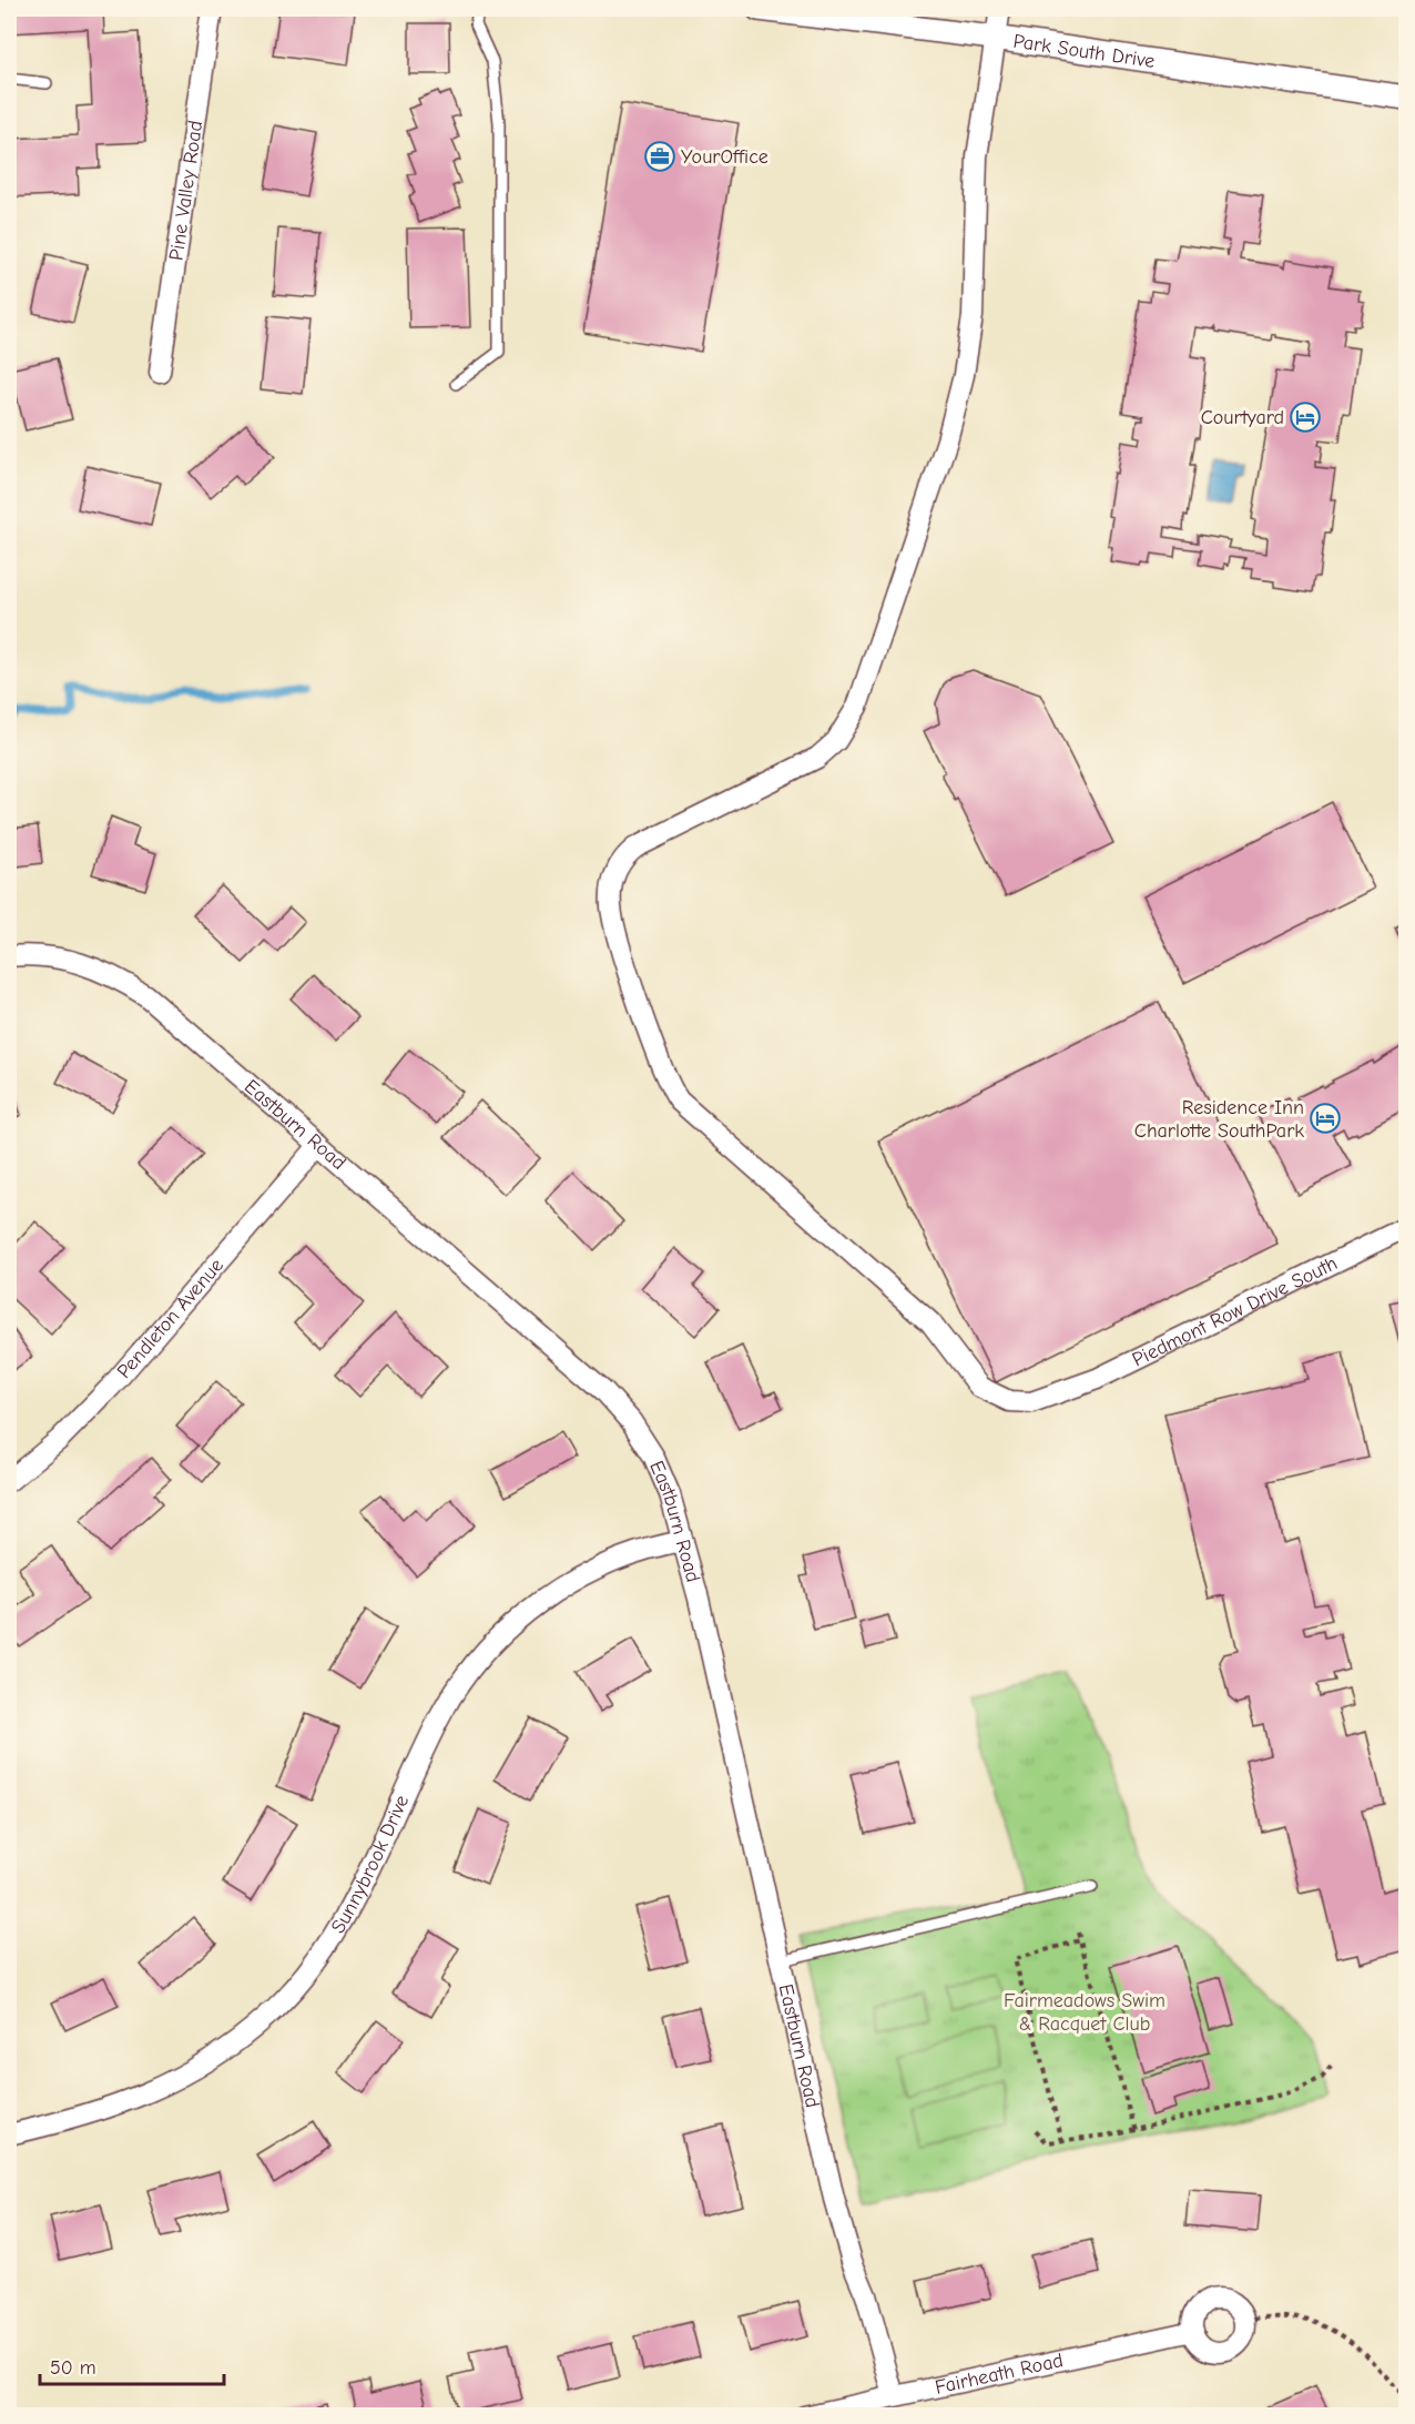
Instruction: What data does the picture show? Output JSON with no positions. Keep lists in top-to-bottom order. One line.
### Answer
{"streets":{"street":["Park South Drive","Pine Valley Road","Eastburn Road","Piedmont Row Drive South","Pendleton Avenue","Sunnybrook Drive","Fairheath Road"]},"crossings":[["Park South Drive","Piedmont Row Drive South"],["Eastburn Road","Pendleton Avenue"],["Eastburn Road","Sunnybrook Drive"],["Eastburn Road","Fairheath Road"]],"parks":["Fairmeadows Swim & Racquet Club"],"places":{"office":["YourOffice"],"hotel":["Courtyard","Residence Inn Charlotte SouthPark"]},"scale_bar":"50 m"}
